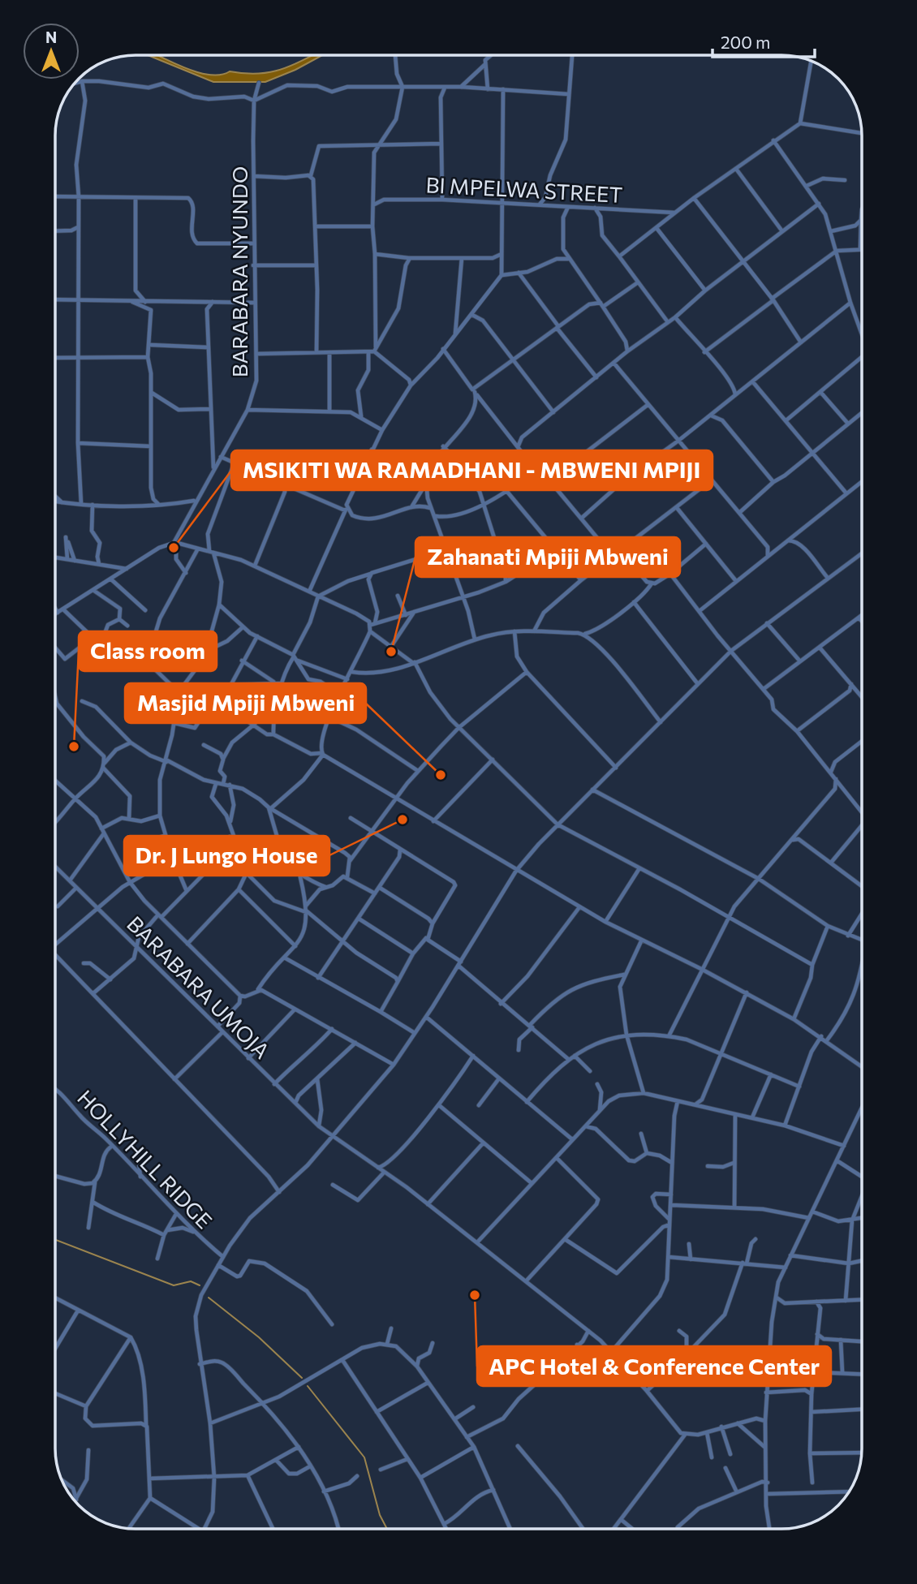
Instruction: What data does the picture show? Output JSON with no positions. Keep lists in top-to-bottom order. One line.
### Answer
{"streets":{"street":["BI MPELWA STREET","BARABARA NYUNDO","BARABARA UMOJA","HOLLYHILL RIDGE"]},"places":["MSIKITI WA RAMADHANI - MBWENI MPIJI","Zahanati Mpiji Mbweni","Class room","Masjid Mpiji Mbweni","Dr. J Lungo House","APC Hotel & Conference Center"],"scale_bar":"200 m","north":"top"}
